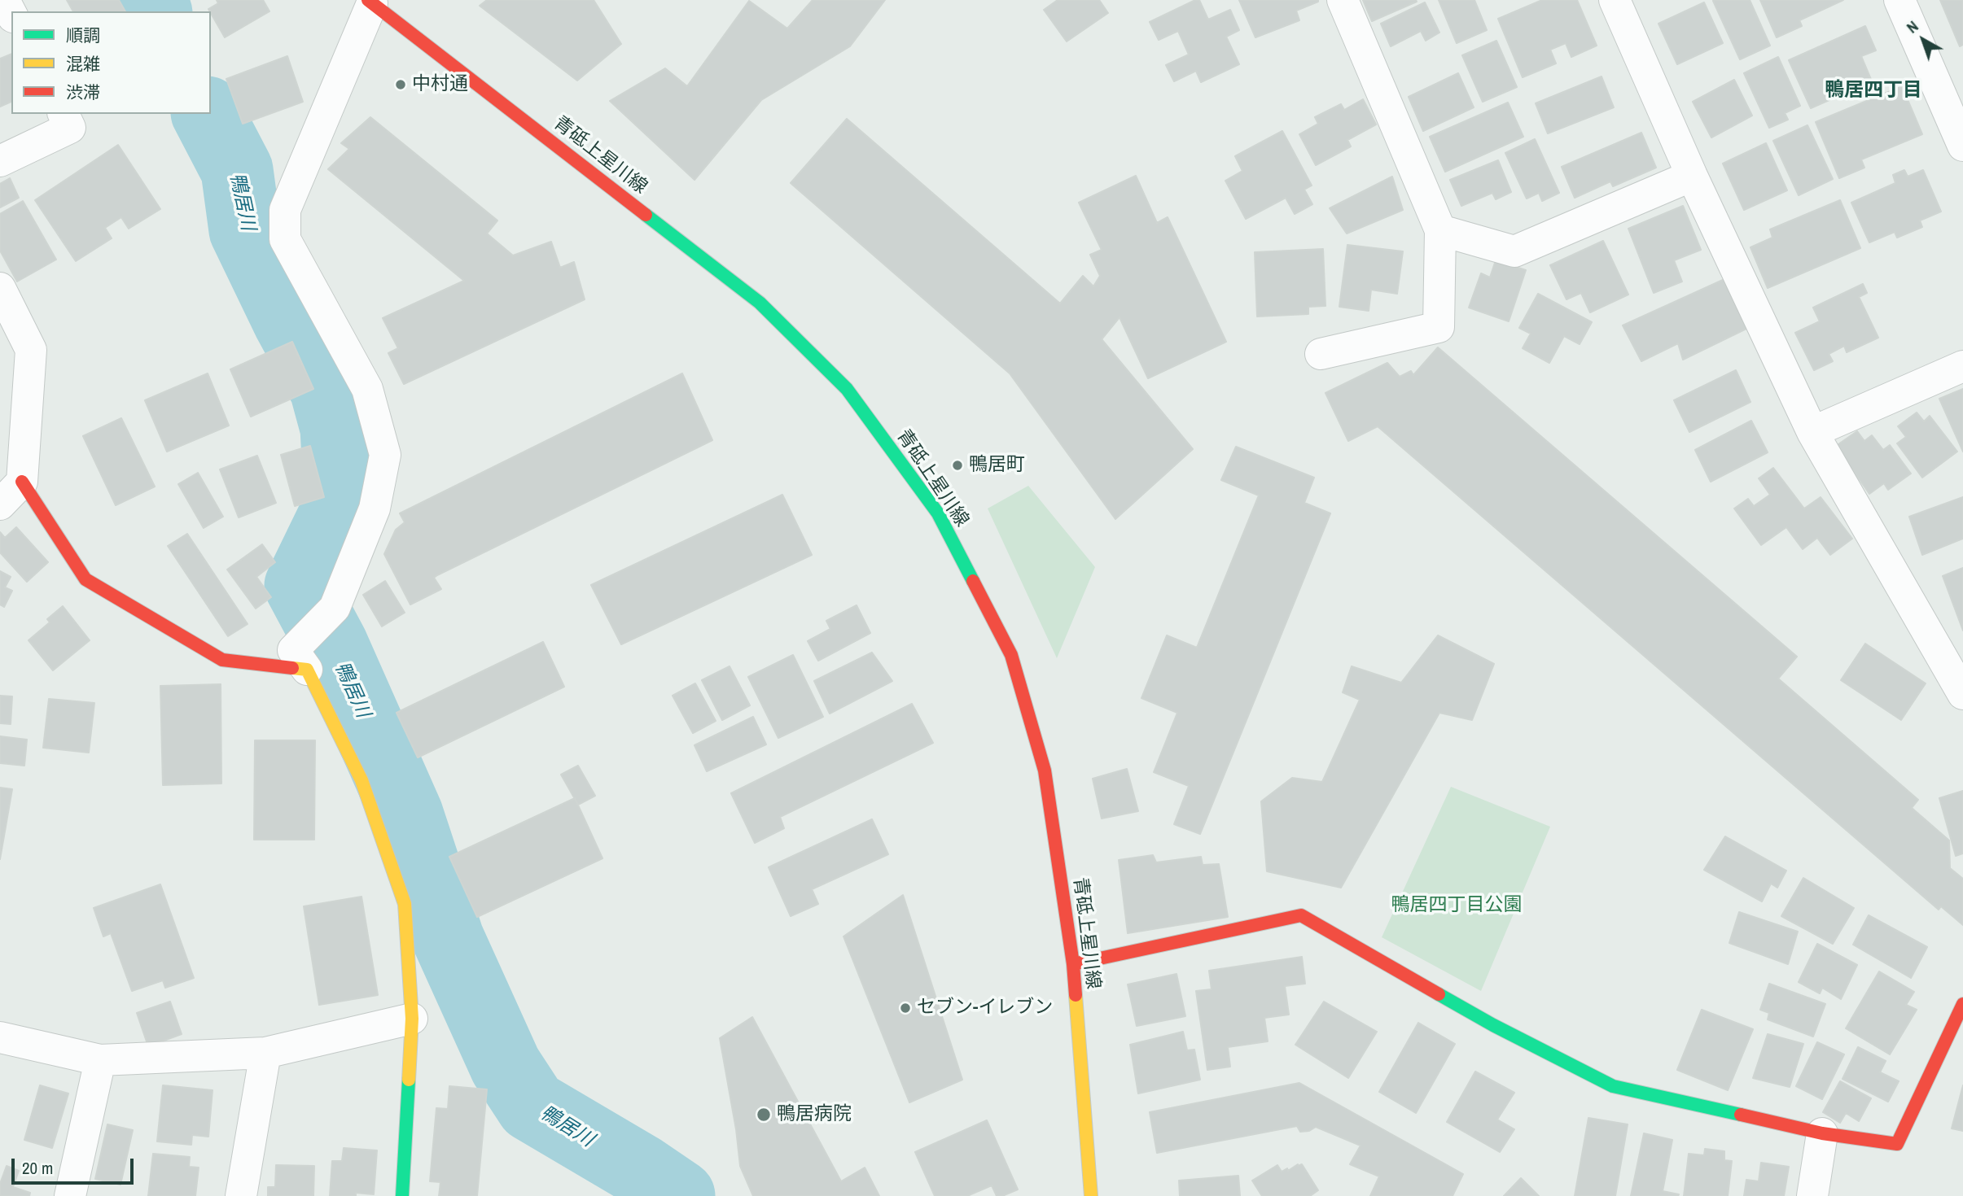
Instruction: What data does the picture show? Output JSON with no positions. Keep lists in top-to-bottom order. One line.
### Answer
{"streets":{"street":["青砥上星川線"]},"districts":["鴨居四丁目"],"water":["鴨居川"],"parks":["鴨居四丁目公園"],"places":["中村通","鴨居町","セブン-イレブン","鴨居病院"],"legend":["順調","混雑","渋滞"],"scale_bar":"20 m","north":"top left"}
